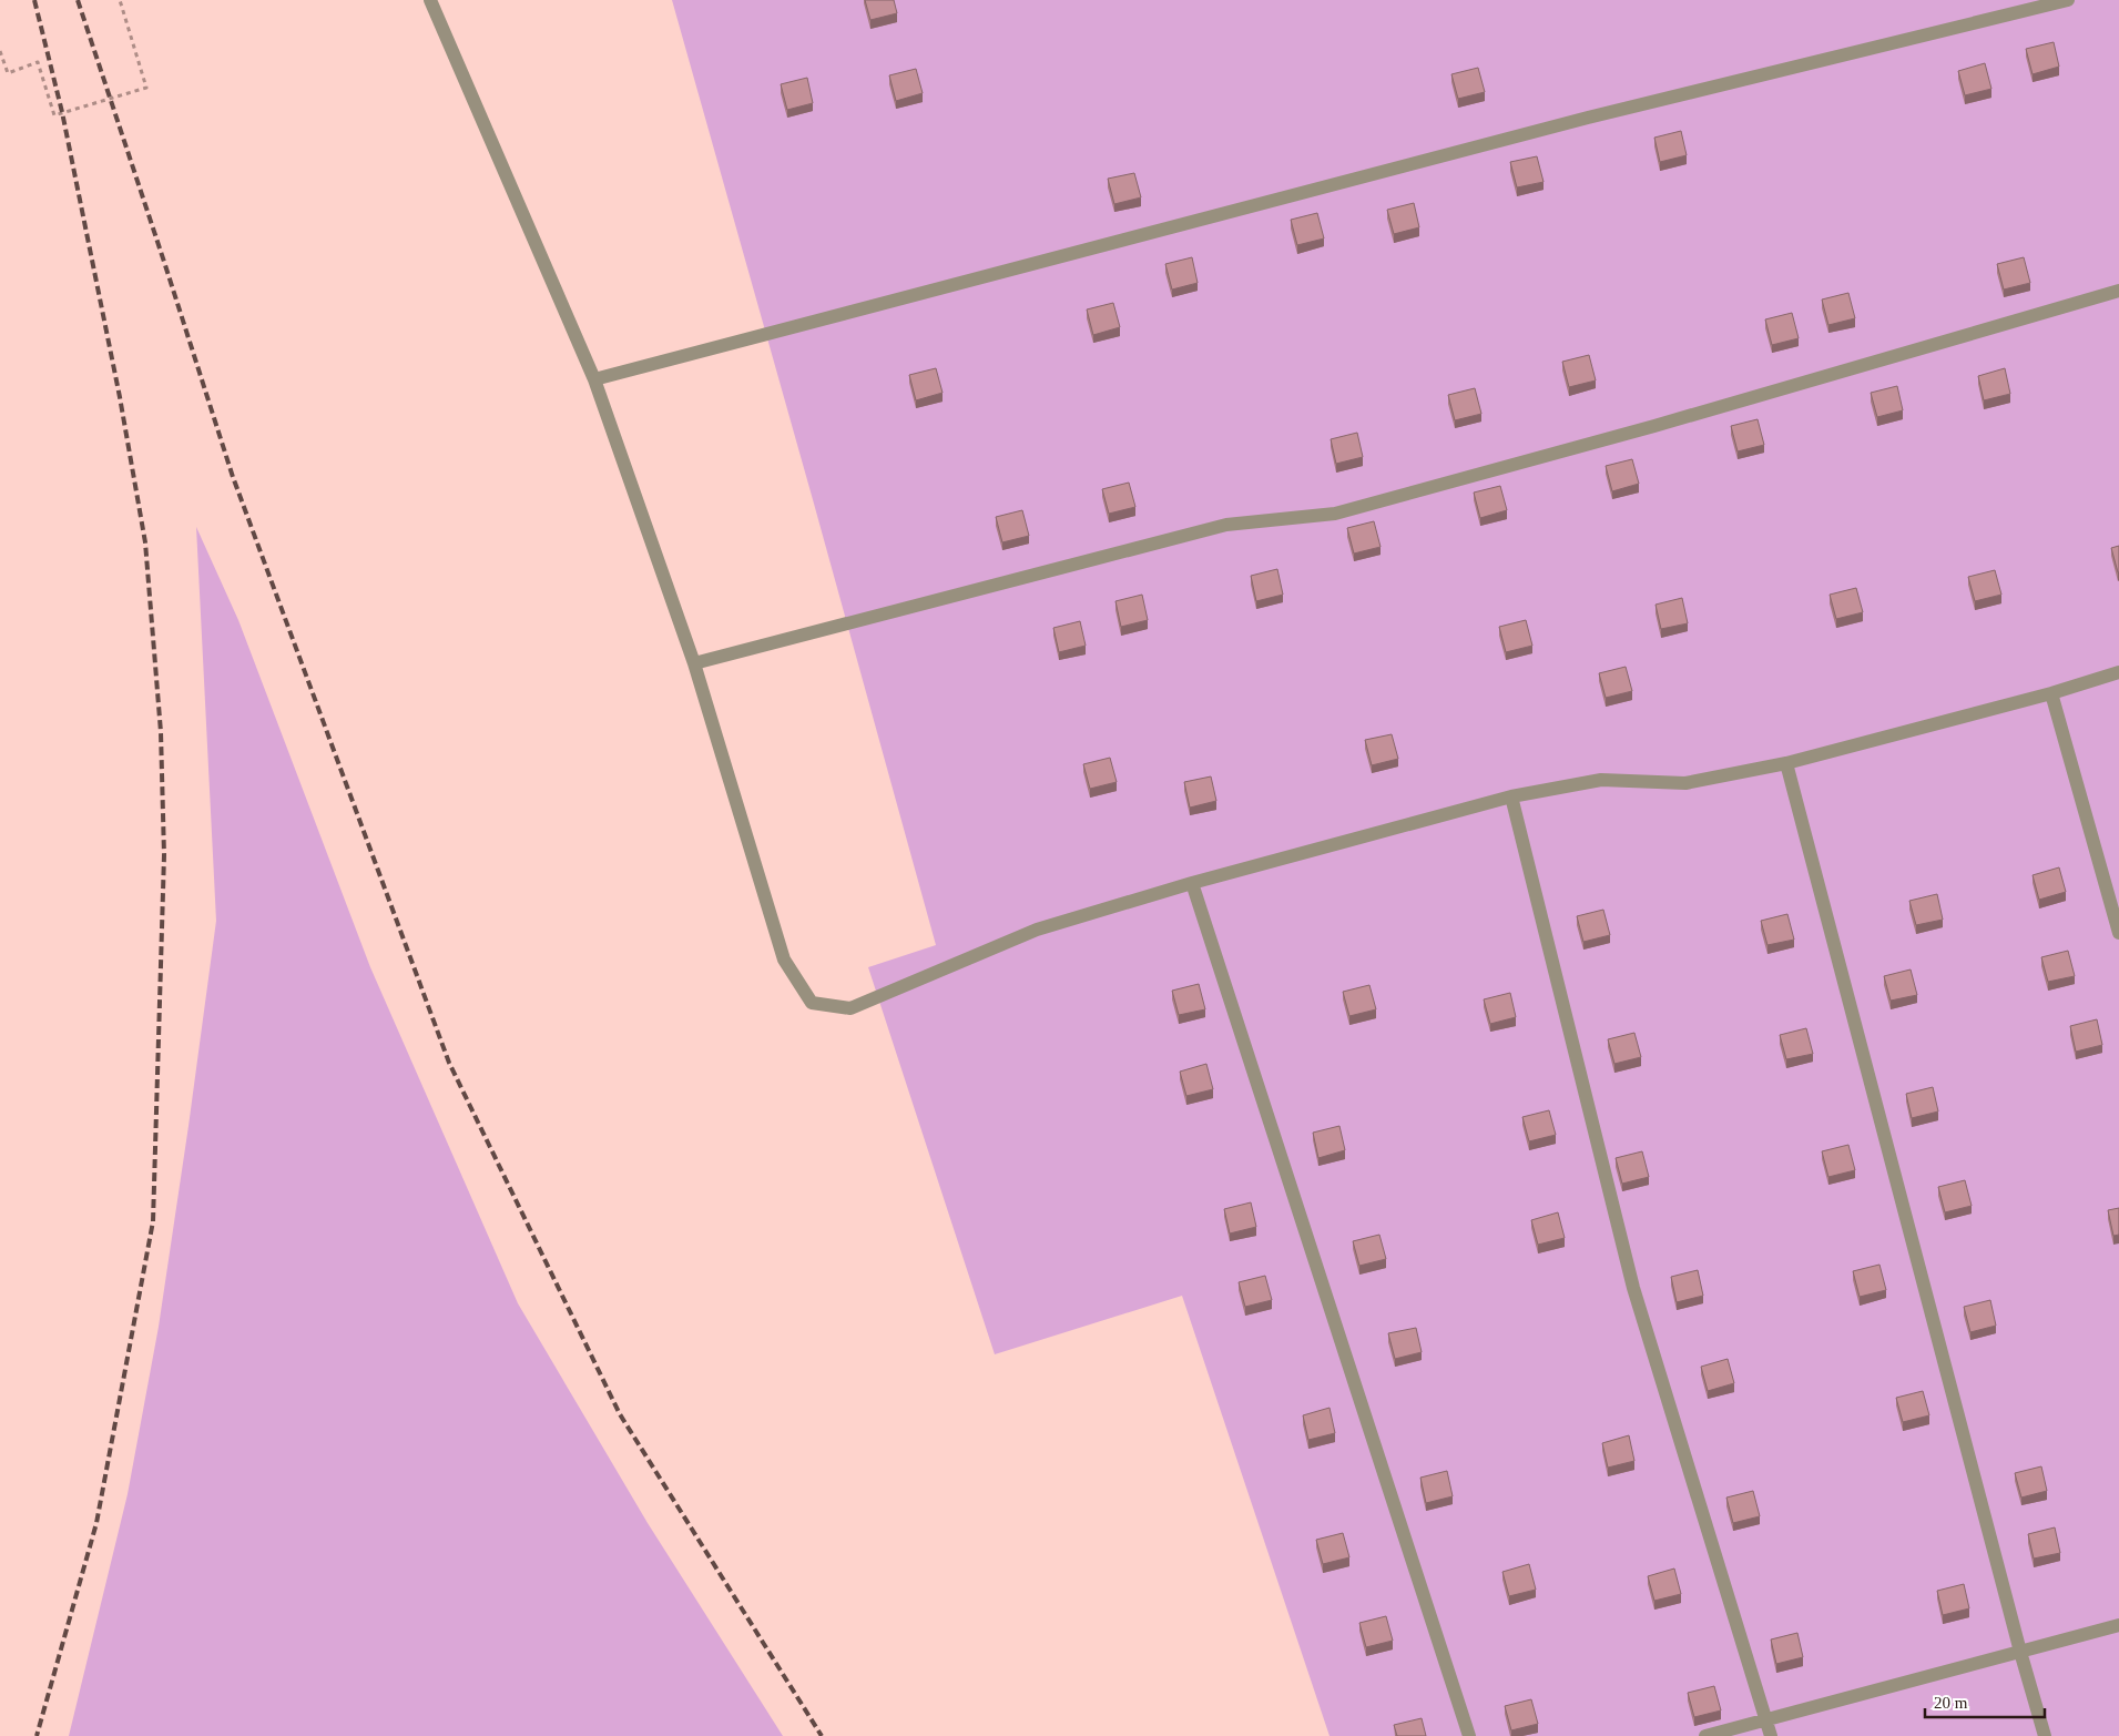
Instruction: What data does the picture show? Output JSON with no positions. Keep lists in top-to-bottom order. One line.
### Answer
{"scale_bar":"20 m"}
